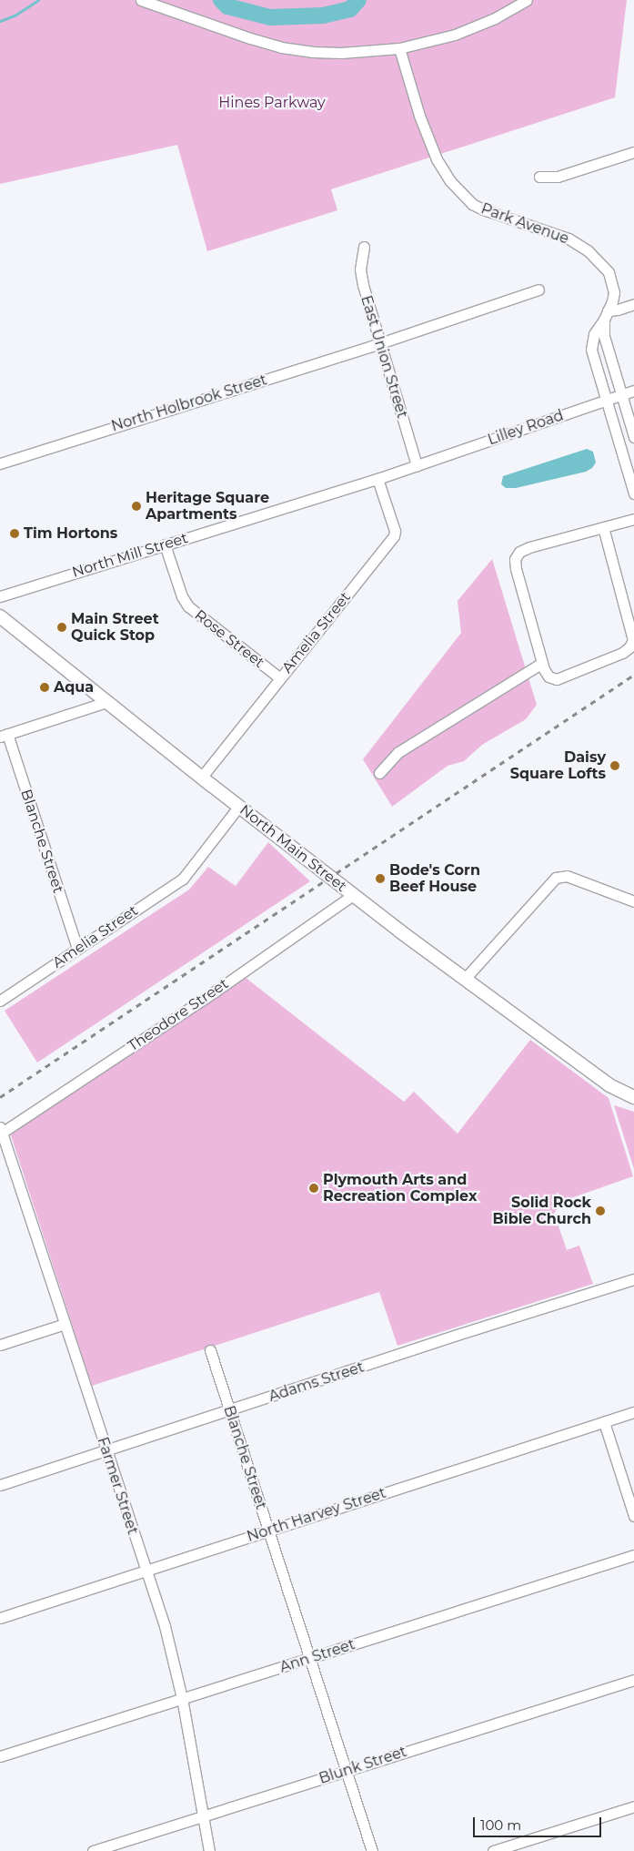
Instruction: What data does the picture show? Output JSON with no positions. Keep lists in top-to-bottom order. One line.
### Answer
{"streets":{"main road":["North Main Street"],"street":["Park Avenue","East Union Street","North Holbrook Street","Lilley Road","North Mill Street","Amelia Street","Rose Street","Blanche Street","Theodore Street","Adams Street","Farmer Street","North Harvey Street","Ann Street","Blunk Street"]},"crossings":[["East Union Street","North Holbrook Street"],["East Union Street","Lilley Road"],["East Union Street","North Mill Street"],["Lilley Road","North Mill Street"],["North Mill Street","Amelia Street"],["North Mill Street","Rose Street"],["Amelia Street","Rose Street"],["Amelia Street","Blanche Street"],["Amelia Street","North Main Street"],["Blanche Street","Adams Street"],["Blanche Street","North Harvey Street"],["Blanche Street","Ann Street"],["Blanche Street","Blunk Street"],["North Main Street","Theodore Street"],["Theodore Street","Farmer Street"],["Adams Street","Farmer Street"],["Farmer Street","North Harvey Street"],["Farmer Street","Ann Street"],["Farmer Street","Blunk Street"]],"parks":["Hines Parkway"],"places":["Heritage Square Apartments","Tim Hortons","Main Street Quick Stop","Aqua","Daisy Square Lofts","Bode's Corn Beef House","Plymouth Arts and Recreation Complex","Solid Rock Bible Church"],"scale_bar":"100 m"}
